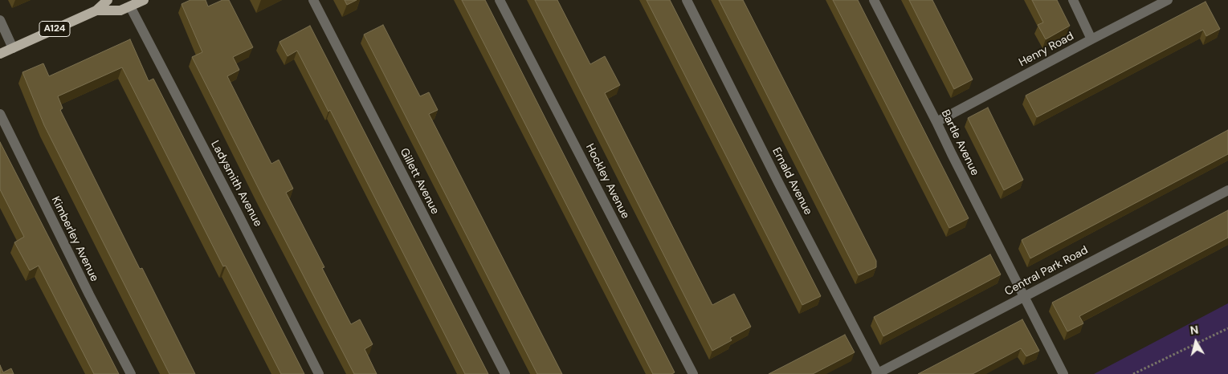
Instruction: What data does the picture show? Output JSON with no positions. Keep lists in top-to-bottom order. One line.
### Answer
{"streets":{"main road":["A124"],"street":["Henry Road","Bartle Avenue","Gillett Avenue","Hockley Avenue","Ernald Avenue","Ladysmith Avenue","Kimberley Avenue","Central Park Road"]},"crossings":[["A124","Ladysmith Avenue"],["Henry Road","Bartle Avenue"],["Bartle Avenue","Central Park Road"],["Ernald Avenue","Central Park Road"]],"north":"top"}
